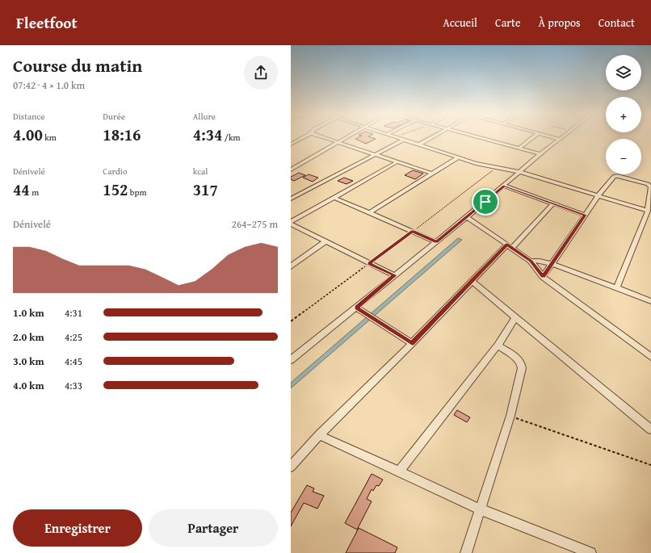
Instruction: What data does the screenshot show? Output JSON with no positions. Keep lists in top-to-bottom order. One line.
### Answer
{"page":{"header":"Fleetfoot","nav":["Accueil","Carte","À propos","Contact"],"heading":["Course du matin","07:42 · 4 × 1.0 km"],"map_buttons":["+","−"],"stats":[["Distance","4.00 km"],["Durée","18:16"],["Allure","4:34 /km"],["Dénivelé","44 m"],["Cardio","152 bpm"],["kcal","317"]],"chart":["Dénivelé","264–275 m"],"list":[{"name":"1.0 km","note":"4:31"},{"name":"2.0 km","note":"4:25"},{"name":"3.0 km","note":"4:45"},{"name":"4.0 km","note":"4:33"}],"buttons":["Enregistrer","Partager"]}}
